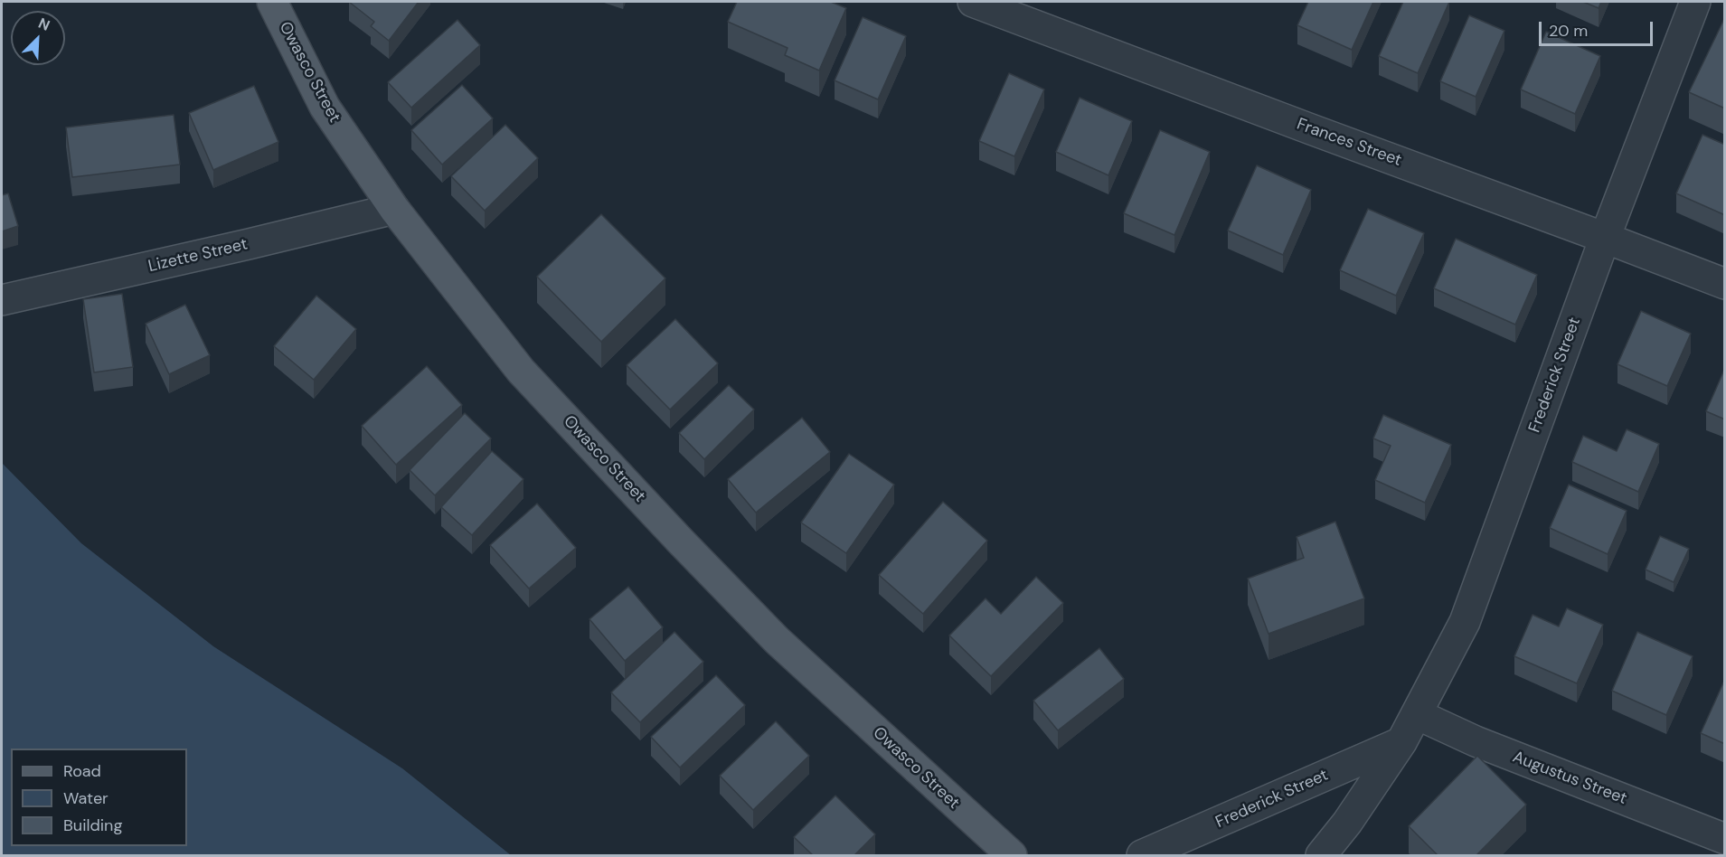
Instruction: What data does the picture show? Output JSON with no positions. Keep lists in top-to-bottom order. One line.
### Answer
{"streets":{"main road":["Owasco Street"],"street":["Frances Street","Lizette Street","Frederick Street","Augustus Street"]},"crossings":[["Owasco Street","Lizette Street"],["Frances Street","Frederick Street"],["Frederick Street","Augustus Street"]],"legend":["Road","Water","Building"],"scale_bar":"20 m","north":"top right"}
